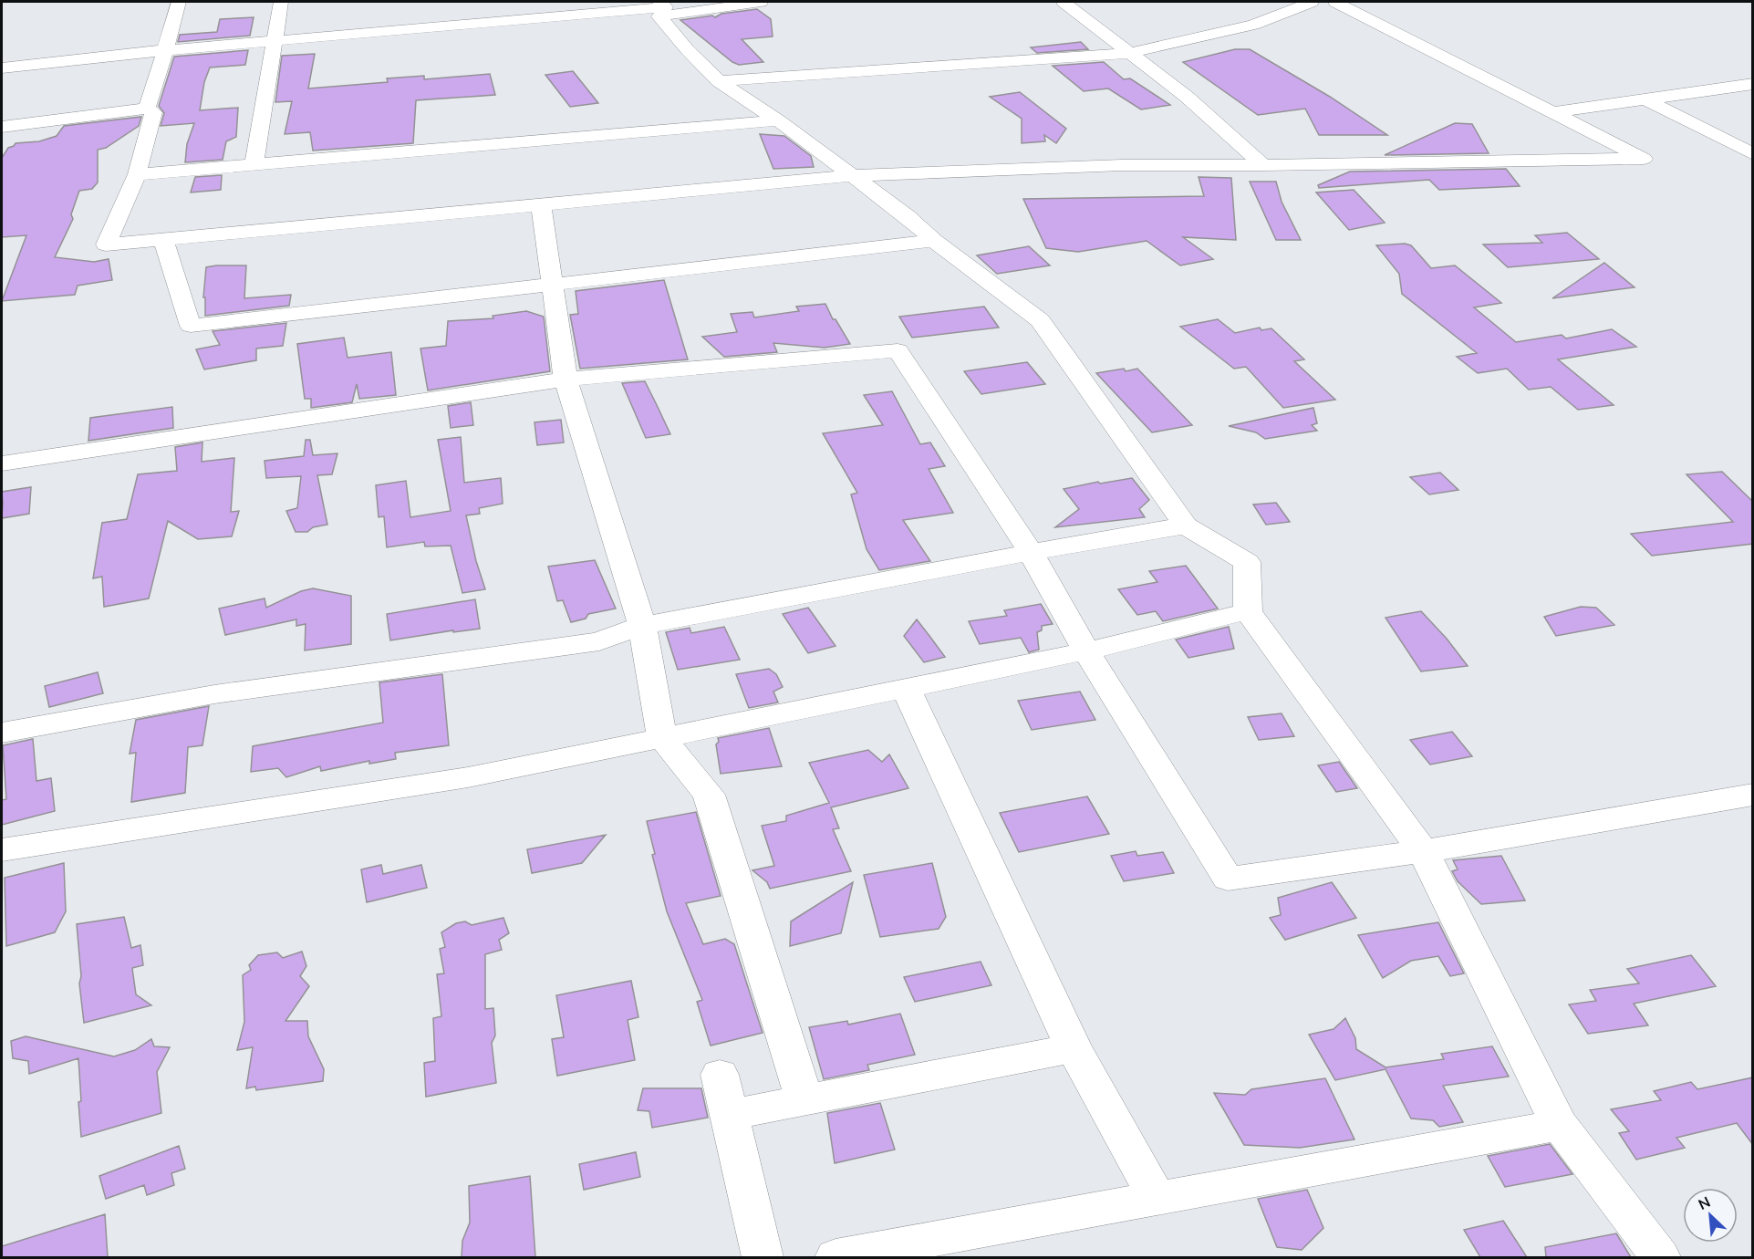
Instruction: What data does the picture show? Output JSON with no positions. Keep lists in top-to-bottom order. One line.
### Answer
{"north":"top left"}
